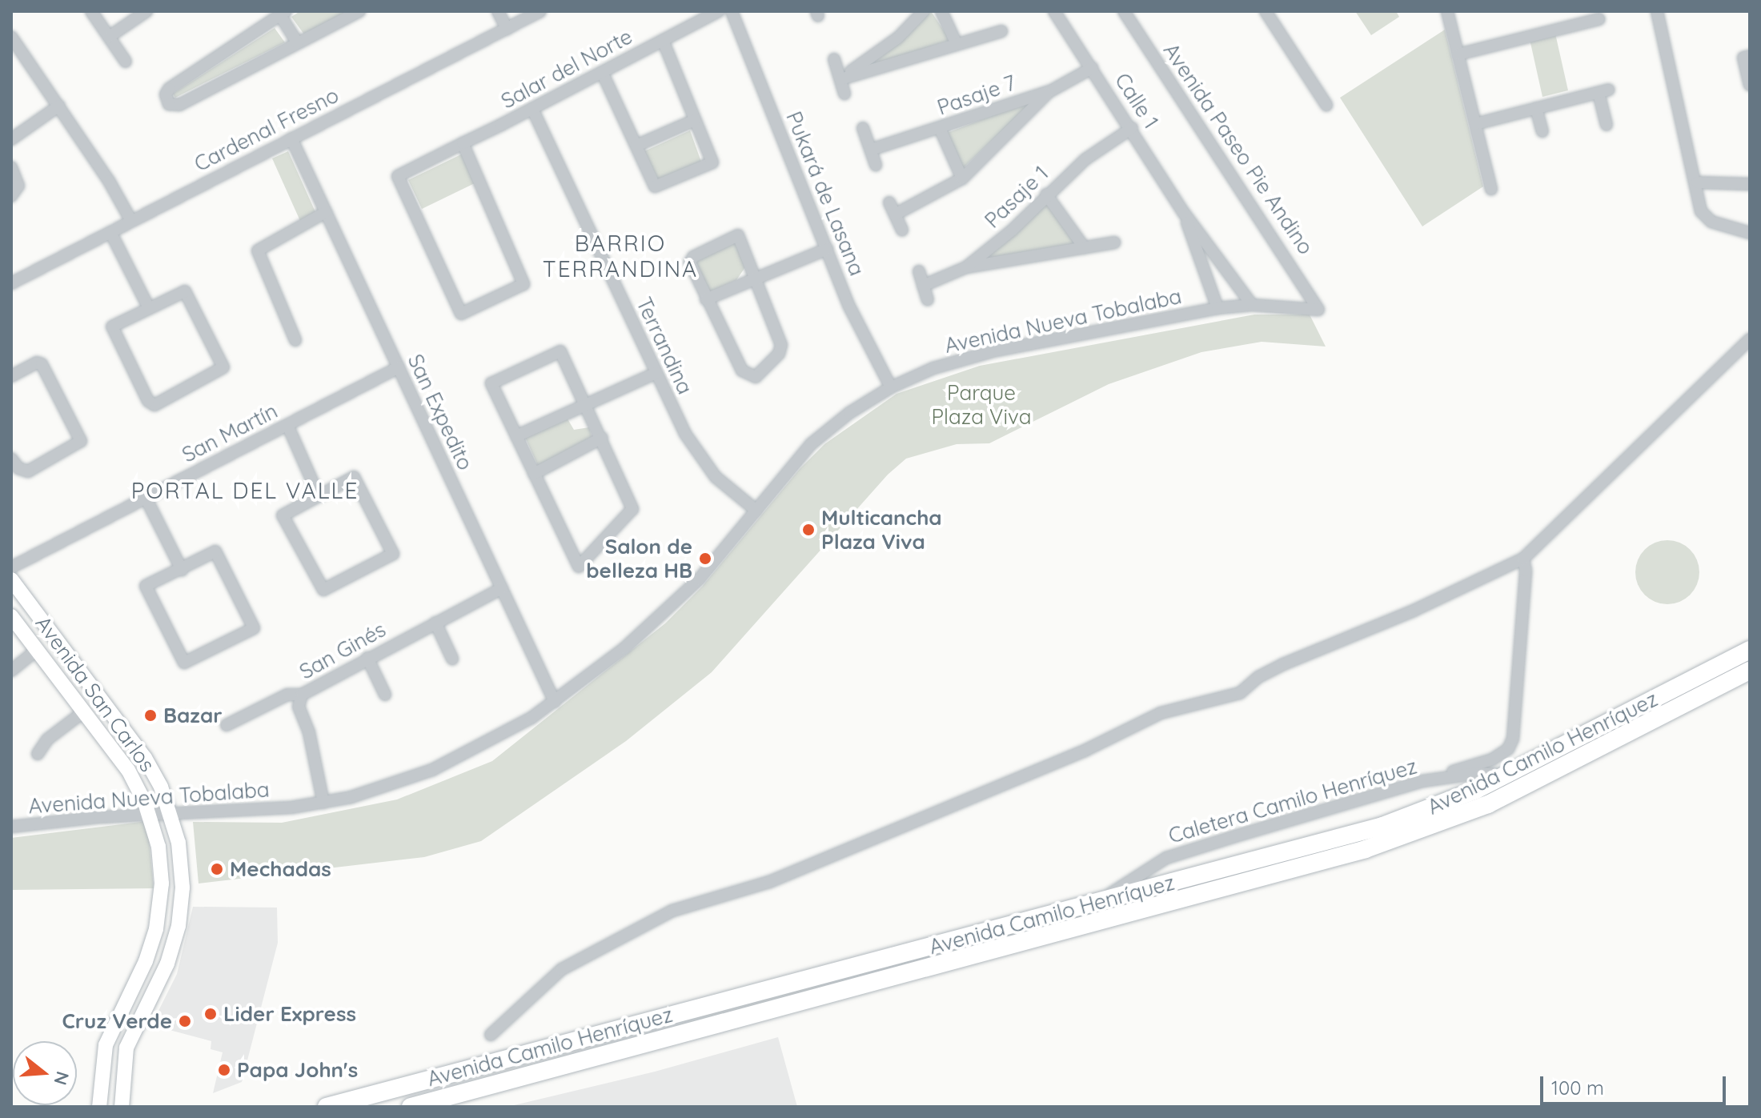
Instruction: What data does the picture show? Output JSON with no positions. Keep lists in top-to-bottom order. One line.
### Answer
{"streets":{"main road":["Avenida San Carlos","Avenida Camilo Henríquez"],"street":["Salar del Norte","Pasaje 7","Calle 1","Cardenal Fresno","Avenida Paseo Pie Andino","Pukará de Lasana","Pasaje 1","Avenida Nueva Tobalaba","Terrandina","San Expedito","San Martín","San Ginés","Caletera Camilo Henríquez"]},"crossings":[["Salar del Norte","Terrandina"],["Pasaje 7","Calle 1"],["Calle 1","Pasaje 1"],["Calle 1","Avenida Nueva Tobalaba"],["Cardenal Fresno","San Expedito"],["Avenida Paseo Pie Andino","Avenida Nueva Tobalaba"],["Pukará de Lasana","Avenida Nueva Tobalaba"],["Avenida Nueva Tobalaba","Terrandina"],["Avenida Nueva Tobalaba","San Expedito"],["Avenida Nueva Tobalaba","San Ginés"],["Avenida Nueva Tobalaba","Avenida San Carlos"],["San Expedito","San Martín"],["San Expedito","San Ginés"],["Avenida Camilo Henríquez","Caletera Camilo Henríquez"]],"districts":["BARRIO TERRANDINA","PORTAL DEL VALLE"],"parks":["Parque Plaza Viva"],"places":["Multicancha Plaza Viva","Salon de belleza HB","Bazar","Mechadas","Lider Express","Cruz Verde","Papa John's"],"scale_bar":"100 m","north":"right"}
